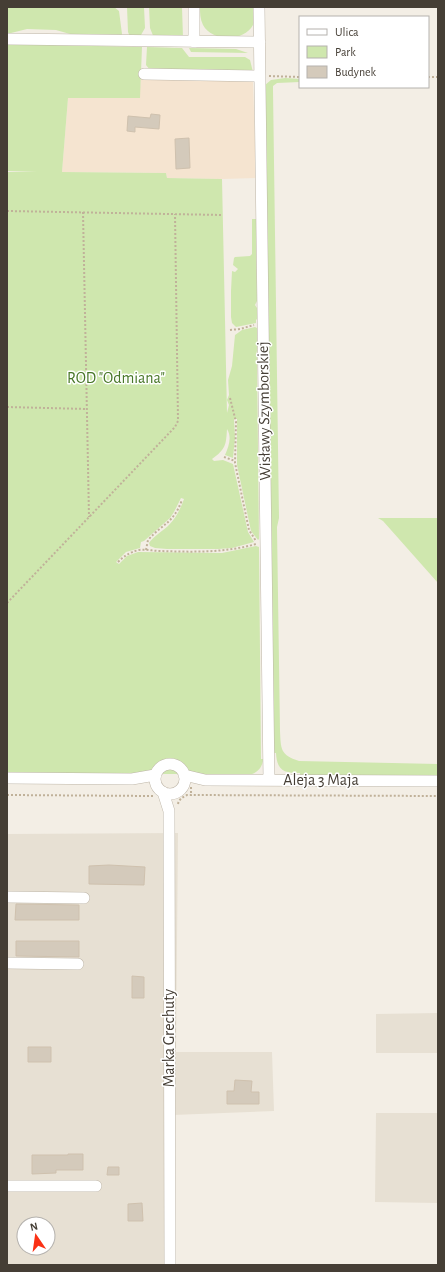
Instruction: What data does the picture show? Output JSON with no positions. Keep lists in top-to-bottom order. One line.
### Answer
{"streets":{"street":["Wisławy Szymborskiej","Aleja 3 Maja","Marka Grechuty"]},"crossings":[["Wisławy Szymborskiej","Aleja 3 Maja"],["Aleja 3 Maja","Marka Grechuty"]],"parks":["ROD \"Odmiana\""],"legend":["Ulica","Park","Budynek"],"north":"top"}
